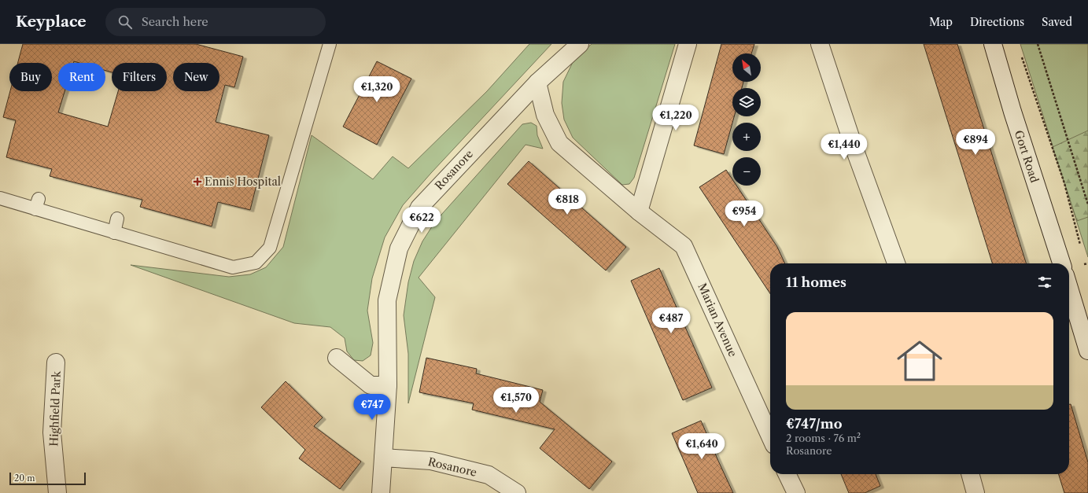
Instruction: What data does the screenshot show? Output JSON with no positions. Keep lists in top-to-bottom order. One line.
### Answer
{"streets":{"street":["Gort Road","Rosanore","Marian Avenue","Highfield Park"]},"crossings":[["Rosanore","Marian Avenue"]],"places":{"health":["Ennis Hospital"]},"scale_bar":"20 m","north":"top left","page":{"header":"Keyplace","search":"Search here","nav":["Map","Directions","Saved"],"map_buttons":["+","−"],"chip":["Buy","Rent","Filters","New"],"price":["€1,320","€1,220","€894","€1,440","€818","€954","€622","€487","€1,570","€747","€1,640"],"heading":"11 homes","list":[{"name":"€747/mo","note":"2 rooms · 76 m² · Rosanore"}],"scale":"20 m"}}
